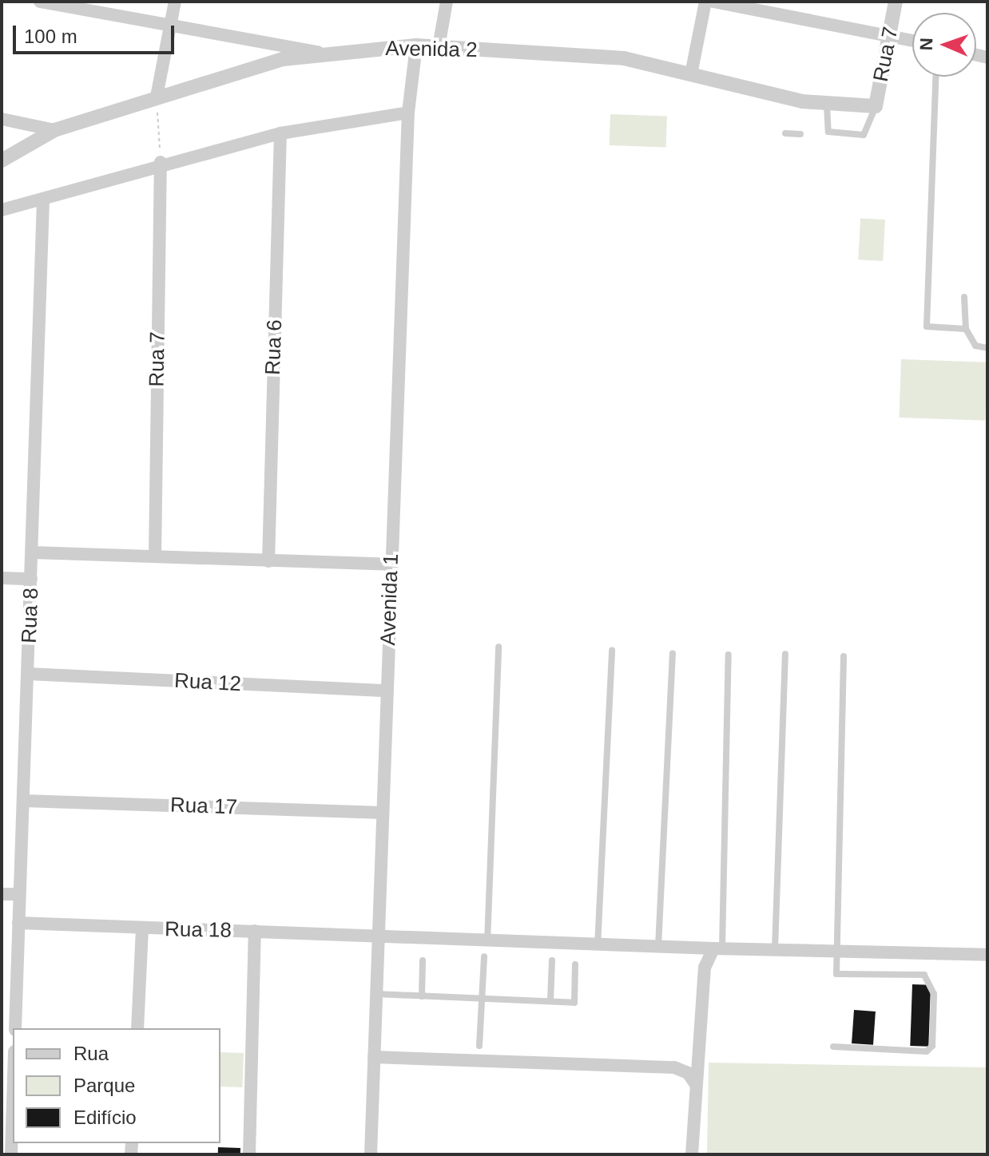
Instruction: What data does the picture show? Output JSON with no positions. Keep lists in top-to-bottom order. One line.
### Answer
{"streets":{"street":["Avenida 2","Rua 7","Rua 6","Avenida 1","Rua 8","Rua 12","Rua 17","Rua 18"]},"crossings":[["Avenida 2","Rua 7"],["Avenida 2","Avenida 1"],["Avenida 1","Rua 12"],["Avenida 1","Rua 17"],["Avenida 1","Rua 18"],["Rua 8","Rua 12"],["Rua 8","Rua 17"],["Rua 8","Rua 18"]],"legend":["Rua","Parque","Edifício"],"scale_bar":"100 m","north":"left"}
